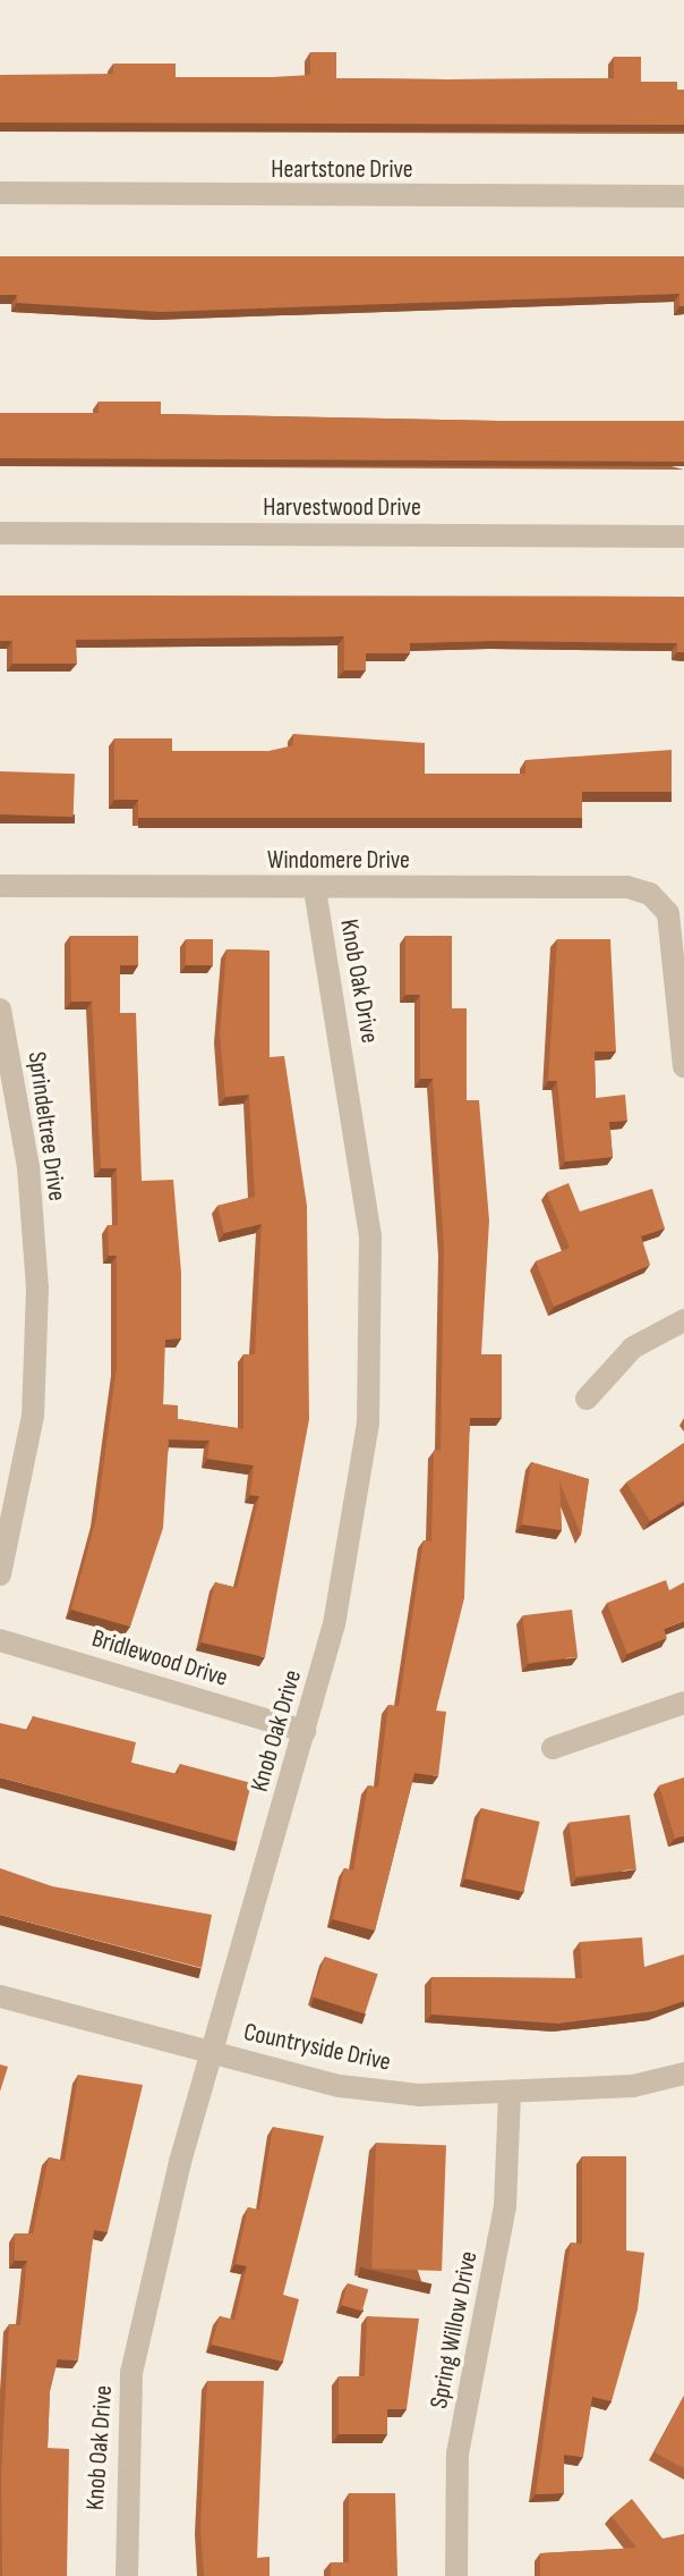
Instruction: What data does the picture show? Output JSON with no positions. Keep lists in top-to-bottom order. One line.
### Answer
{"streets":{"street":["Heartstone Drive","Harvestwood Drive","Windomere Drive","Knob Oak Drive","Sprindeltree Drive","Bridlewood Drive","Countryside Drive","Spring Willow Drive"]},"crossings":[["Windomere Drive","Knob Oak Drive"],["Knob Oak Drive","Bridlewood Drive"],["Knob Oak Drive","Countryside Drive"],["Countryside Drive","Spring Willow Drive"]]}
